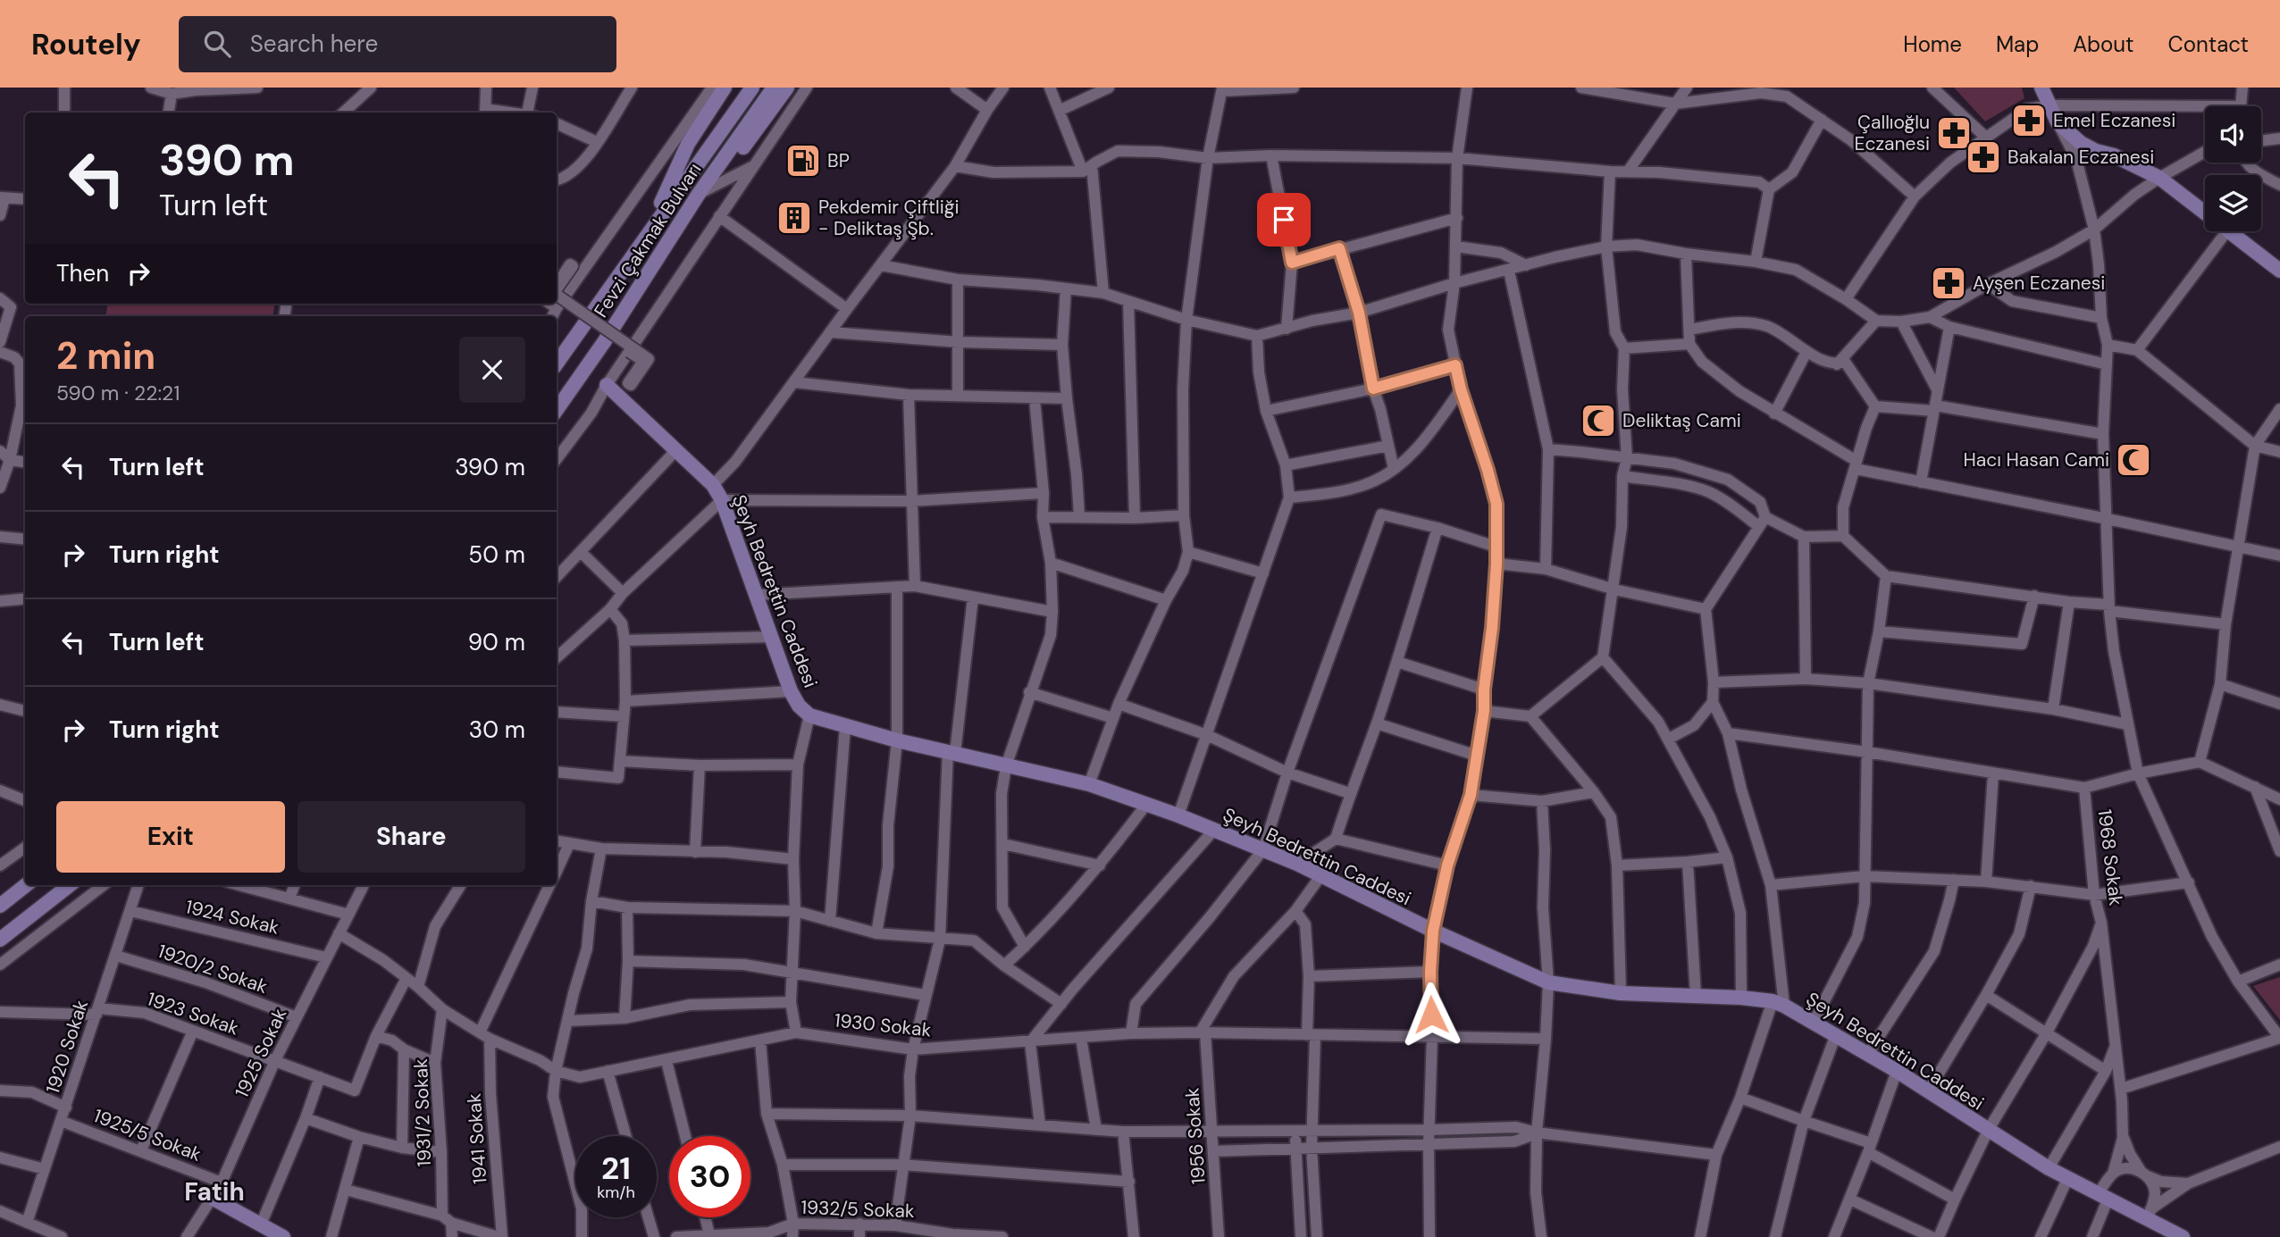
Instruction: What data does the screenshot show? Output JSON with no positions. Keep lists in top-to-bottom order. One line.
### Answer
{"streets":{"main road":["Fevzi Çakmak Bulvarı","Şeyh Bedrettin Caddesi"],"street":["1968 Sokak","1924 Sokak","1920/2 Sokak","1923 Sokak","1930 Sokak","1920 Sokak","1925 Sokak","1931/2 Sokak","1925/5 Sokak","1956 Sokak","1941 Sokak","1932/5 Sokak"]},"crossings":[["1924 Sokak","1920 Sokak"],["1924 Sokak","1925 Sokak"],["1920/2 Sokak","1920 Sokak"],["1920/2 Sokak","1925 Sokak"],["1923 Sokak","1920 Sokak"],["1923 Sokak","1925 Sokak"],["1930 Sokak","1925 Sokak"],["1930 Sokak","1931/2 Sokak"],["1930 Sokak","1956 Sokak"],["1930 Sokak","1941 Sokak"],["1920 Sokak","1925/5 Sokak"],["1925 Sokak","1925/5 Sokak"]],"districts":["Fatih"],"places":{"pharmacy":["Emel Eczanesi","Çallıoğlu Eczanesi","Bakalan Eczanesi","Ayşen Eczanesi"],"fuel station":["BP"],"building":["Pekdemir Çiftliği - Deliktaş Şb."],"mosque":["Deliktaş Cami","Hacı Hasan Cami"]},"page":{"header":"Routely","search":"Search here","nav":["Home","Map","About","Contact"],"turn":["390 m","Turn left"],"then":"Then","heading":["2 min","590 m · 22:21"],"list":[{"name":"Turn left","value":"390 m"},{"name":"Turn right","value":"50 m"},{"name":"Turn left","value":"90 m"},{"name":"Turn right","value":"30 m"}],"buttons":["Exit","Share"],"speed":"21 km/h","limit":"30"}}
